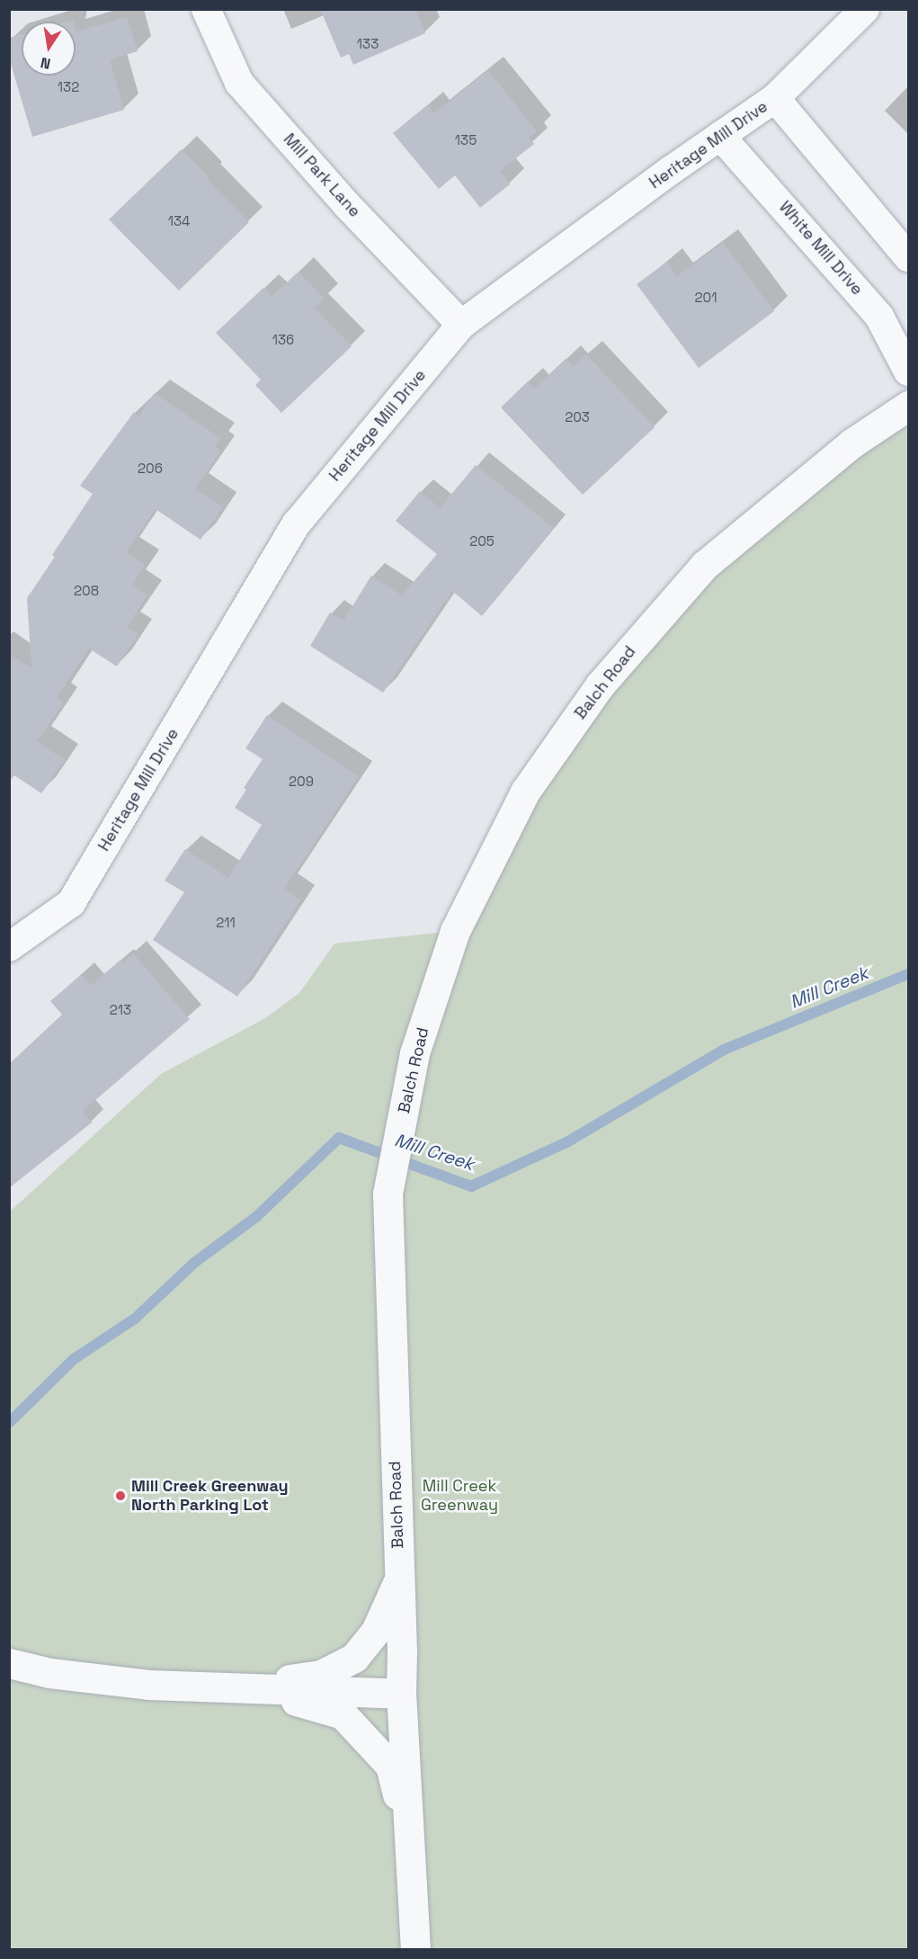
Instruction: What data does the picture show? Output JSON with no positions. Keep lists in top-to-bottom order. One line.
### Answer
{"streets":{"street":["Heritage Mill Drive","Mill Park Lane","White Mill Drive","Balch Road"]},"crossings":[["Heritage Mill Drive","Mill Park Lane"],["Heritage Mill Drive","White Mill Drive"]],"water":["Mill Creek"],"parks":["Mill Creek Greenway"],"places":["Mill Creek Greenway North Parking Lot"],"house_numbers":["133","132","135","134","201","136","203","206","205","208","209","211","213"],"north":"bottom"}
